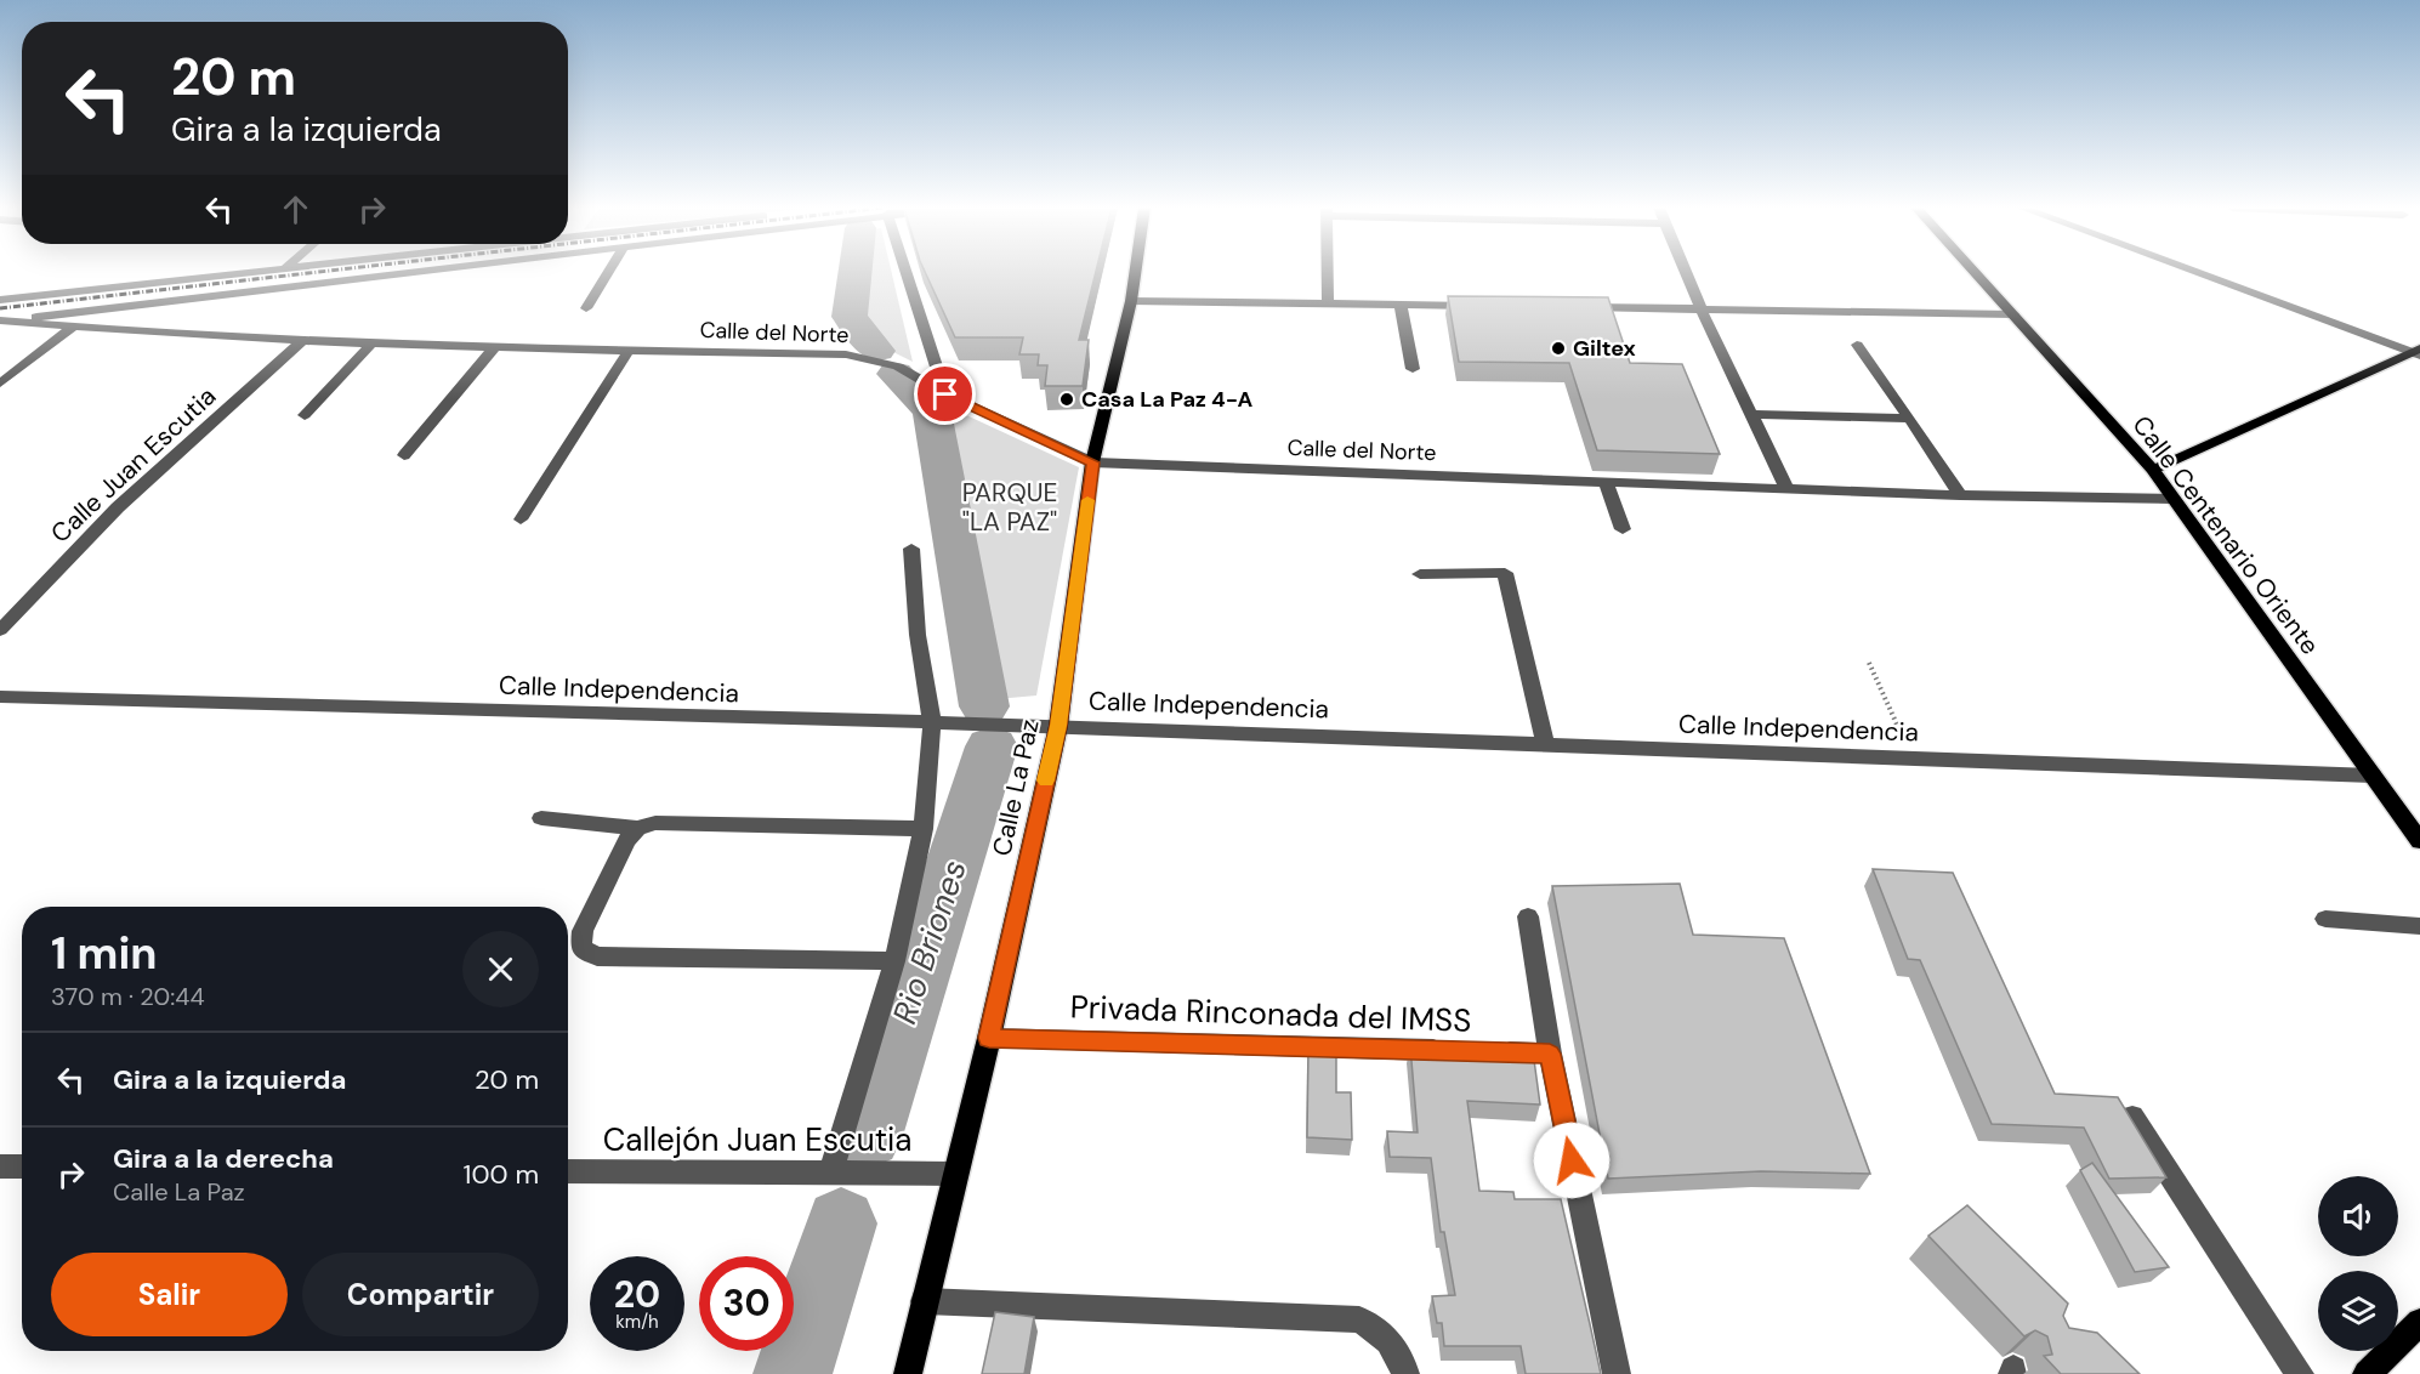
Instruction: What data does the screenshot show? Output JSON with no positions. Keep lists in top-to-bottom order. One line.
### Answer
{"streets":{"main road":["Calle Centenario Oriente","Calle La Paz"],"street":["Calle del Norte","Calle Juan Escutia","Calle Independencia","Privada Rinconada del IMSS","Callejón Juan Escutia"]},"crossings":[["Calle del Norte","Calle Juan Escutia"],["Calle del Norte","Calle Centenario Oriente"],["Calle del Norte","Calle La Paz"],["Calle Centenario Oriente","Calle Independencia"],["Calle Independencia","Calle La Paz"],["Calle La Paz","Privada Rinconada del IMSS"],["Calle La Paz","Callejón Juan Escutia"]],"water":["Rio Briones"],"parks":["PARQUE \"LA PAZ\""],"places":["Giltex","Casa La Paz 4-A"],"page":{"turn":["20 m","Gira a la izquierda"],"heading":["1 min","370 m · 20:44"],"list":[{"name":"Gira a la izquierda","value":"20 m"},{"name":"Gira a la derecha","note":"Calle La Paz","value":"100 m"}],"buttons":["Salir","Compartir"],"speed":"20 km/h","limit":"30"}}
